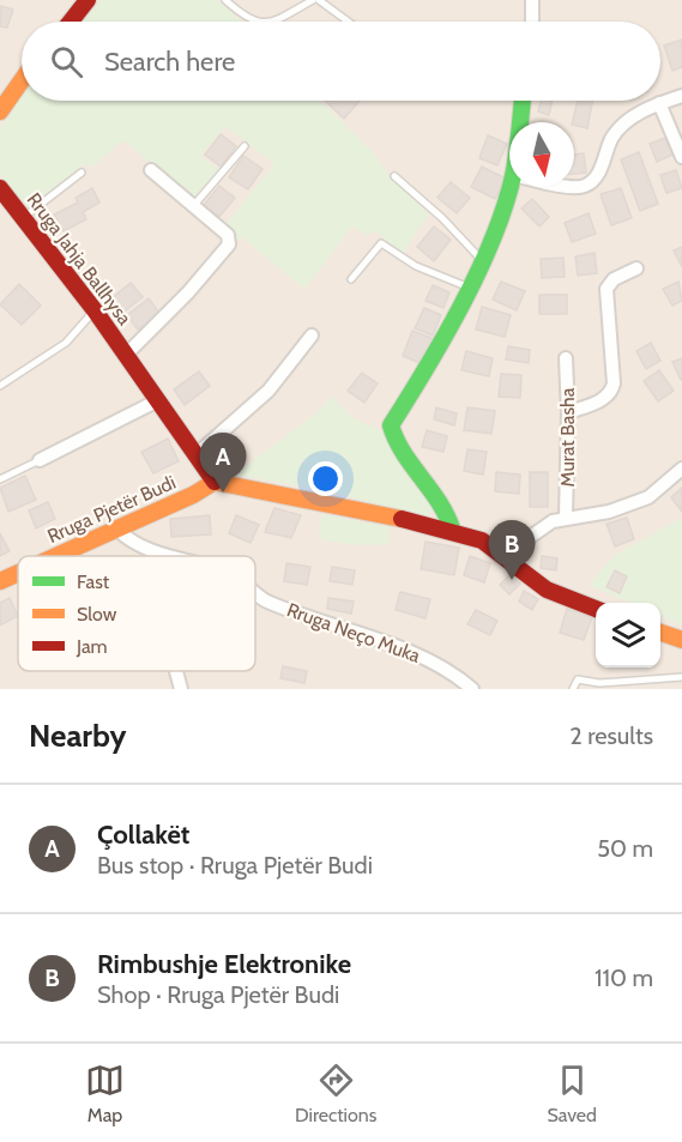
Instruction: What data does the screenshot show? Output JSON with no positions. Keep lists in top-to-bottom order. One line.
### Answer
{"streets":{"main road":["Rruga Jahja Ballhysa","Rruga Pjetër Budi"],"street":["Murat Basha","Rruga Neço Muka"]},"crossings":[["Rruga Jahja Ballhysa","Rruga Pjetër Budi"],["Rruga Pjetër Budi","Rruga Neço Muka"]],"legend":["Fast","Slow","Jam"],"north":"bottom","page":{"search":"Search here","pins":["A","B"],"heading":["Nearby","2 results"],"list":[{"mark":"A","name":"Çollakët","note":"Bus stop · Rruga Pjetër Budi","value":"50 m"},{"mark":"B","name":"Rimbushje Elektronike","note":"Shop · Rruga Pjetër Budi","value":"110 m"}],"nav":["Map","Directions","Saved"]}}
